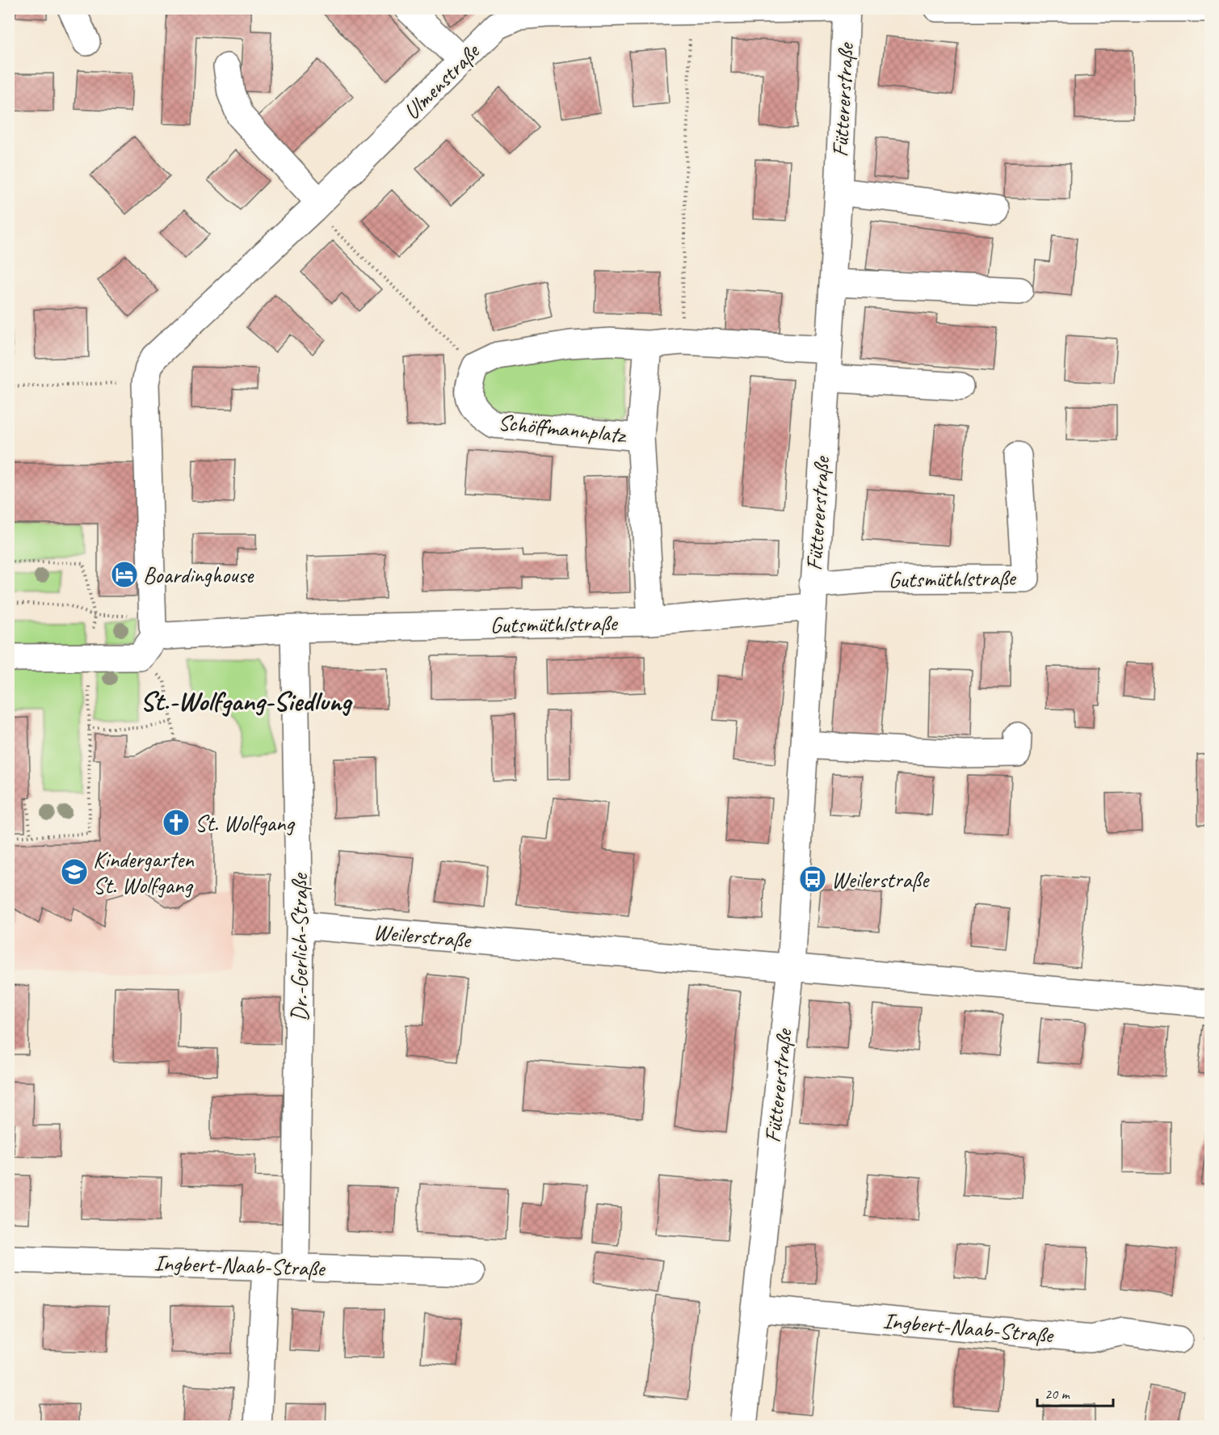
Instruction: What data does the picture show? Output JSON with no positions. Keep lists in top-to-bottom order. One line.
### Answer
{"streets":{"street":["Ulmenstraße","Füttererstraße","Schöffmannplatz","Gutsmüthlstraße","Weilerstraße","Dr.-Gerlich-Straße","Ingbert-Naab-Straße"]},"crossings":[["Ulmenstraße","Gutsmüthlstraße"],["Füttererstraße","Gutsmüthlstraße"],["Füttererstraße","Weilerstraße"],["Füttererstraße","Ingbert-Naab-Straße"],["Schöffmannplatz","Gutsmüthlstraße"],["Gutsmüthlstraße","Dr.-Gerlich-Straße"],["Weilerstraße","Dr.-Gerlich-Straße"],["Dr.-Gerlich-Straße","Ingbert-Naab-Straße"]],"districts":["St.-Wolfgang-Siedlung"],"places":{"hotel":["Boardinghouse"],"church":["St. Wolfgang"],"school or university":["Kindergarten St. Wolfgang"],"bus stop":["Weilerstraße"]},"scale_bar":"20 m"}
